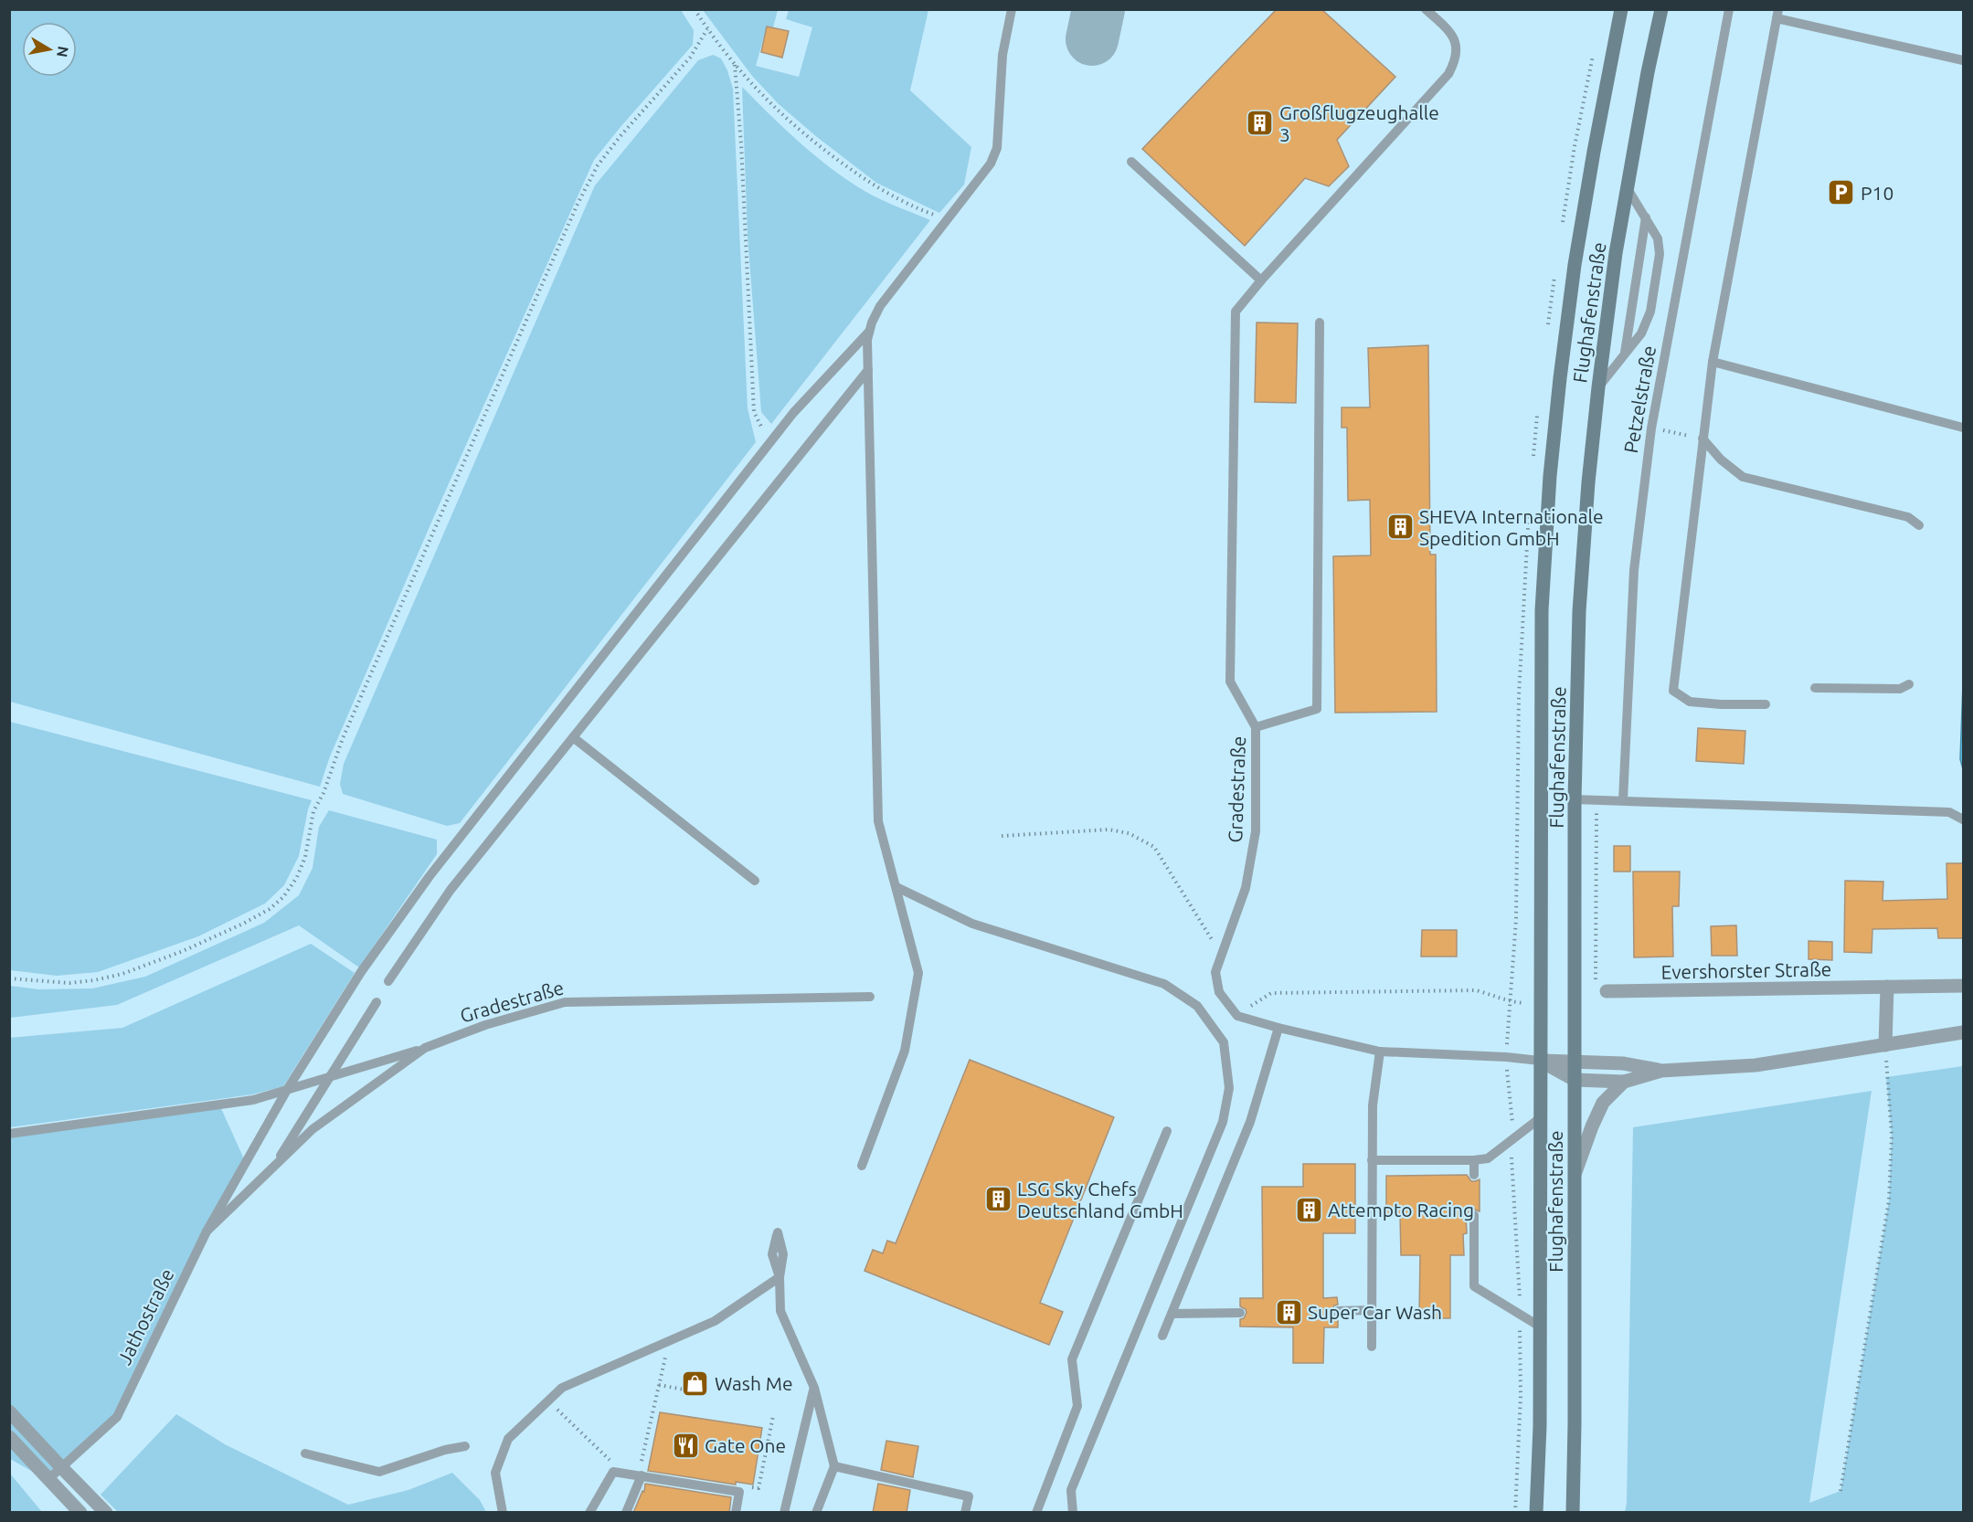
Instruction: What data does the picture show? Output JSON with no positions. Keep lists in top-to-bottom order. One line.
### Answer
{"streets":{"main road":["Flughafenstraße"],"street":["Evershorster Straße"],"lane":["Petzelstraße","Gradestraße","Jathostraße"]},"crossings":[["Gradestraße","Jathostraße"]],"places":{"building":["Großflugzeughalle 3","SHEVA Internationale Spedition GmbH","LSG Sky Chefs Deutschland GmbH","Attempto Racing","Super Car Wash"],"parking":["P10"],"shop":["Wash Me"],"restaurant":["Gate One"]},"north":"right"}
